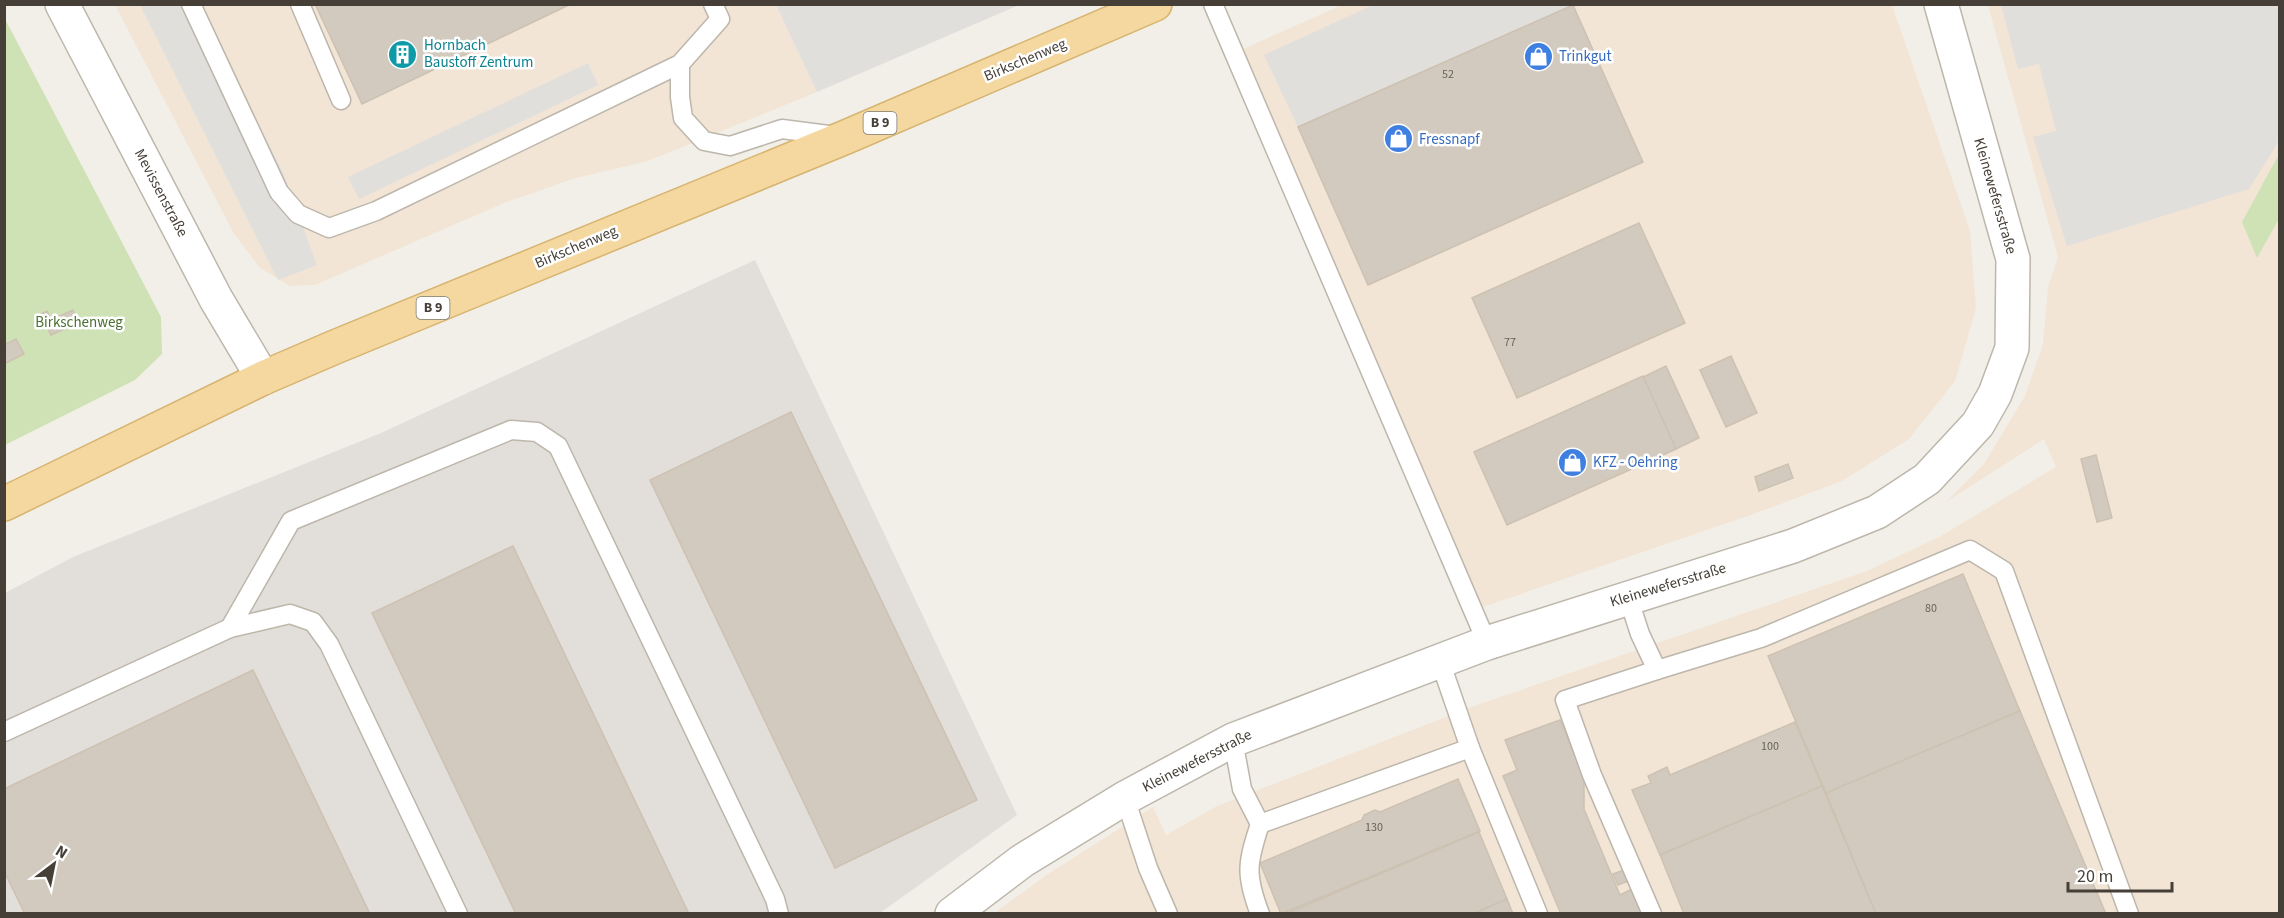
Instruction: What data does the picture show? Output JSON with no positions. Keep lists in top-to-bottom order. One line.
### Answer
{"streets":{"main road":["Birkschenweg","B 9"],"street":["Mevissenstraße","Kleinewefersstraße"]},"crossings":[["Birkschenweg","Mevissenstraße"]],"parks":["Birkschenweg"],"places":{"building":["Hornbach Baustoff Zentrum"],"shop":["Trinkgut","Fressnapf","KFZ - Oehring"]},"house_numbers":["52","77","80","100","130"],"scale_bar":"20 m","north":"top right"}
